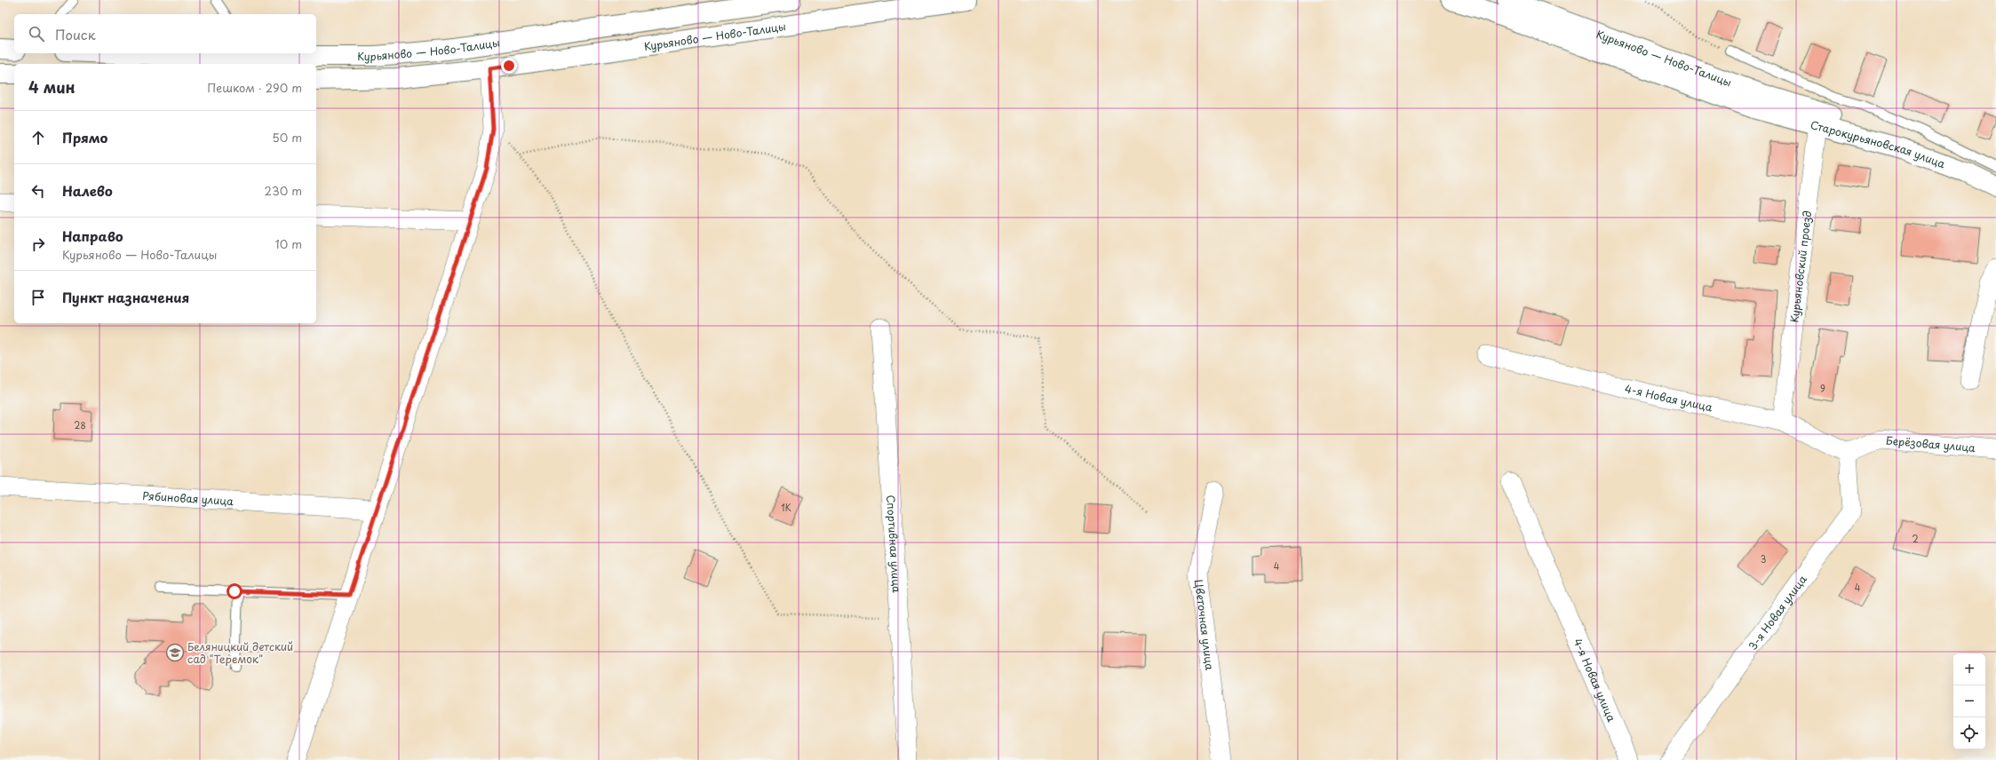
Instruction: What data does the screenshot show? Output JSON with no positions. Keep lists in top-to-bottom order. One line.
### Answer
{"streets":{"main road":["Курьяново — Ново-Талицы","Старокурьяновская улица"],"street":["Курьяновский проезд","4-я Новая улица","Берёзовая улица","Рябиновая улица","Спортивная улица","3-я Новая улица","Цветочная улица"]},"crossings":[["Курьяново — Ново-Талицы","Старокурьяновская улица"],["Курьяново — Ново-Талицы","Курьяновский проезд"],["Старокурьяновская улица","Курьяновский проезд"],["Курьяновский проезд","4-я Новая улица"],["4-я Новая улица","Берёзовая улица"],["4-я Новая улица","3-я Новая улица"],["Берёзовая улица","3-я Новая улица"]],"places":{"school or university":["Беляницкий детский сад \"Теремок\""]},"house_numbers":["9","28","1К","2","3","4","4"],"page":{"search":"Поиск","heading":["4 мин","Пешком · 290 m"],"list":[["Прямо","50 m"],["Налево","230 m"],["Направо","Курьяново — Ново-Талицы","10 m"],"Пункт назначения"],"map_buttons":["+","−"]}}
